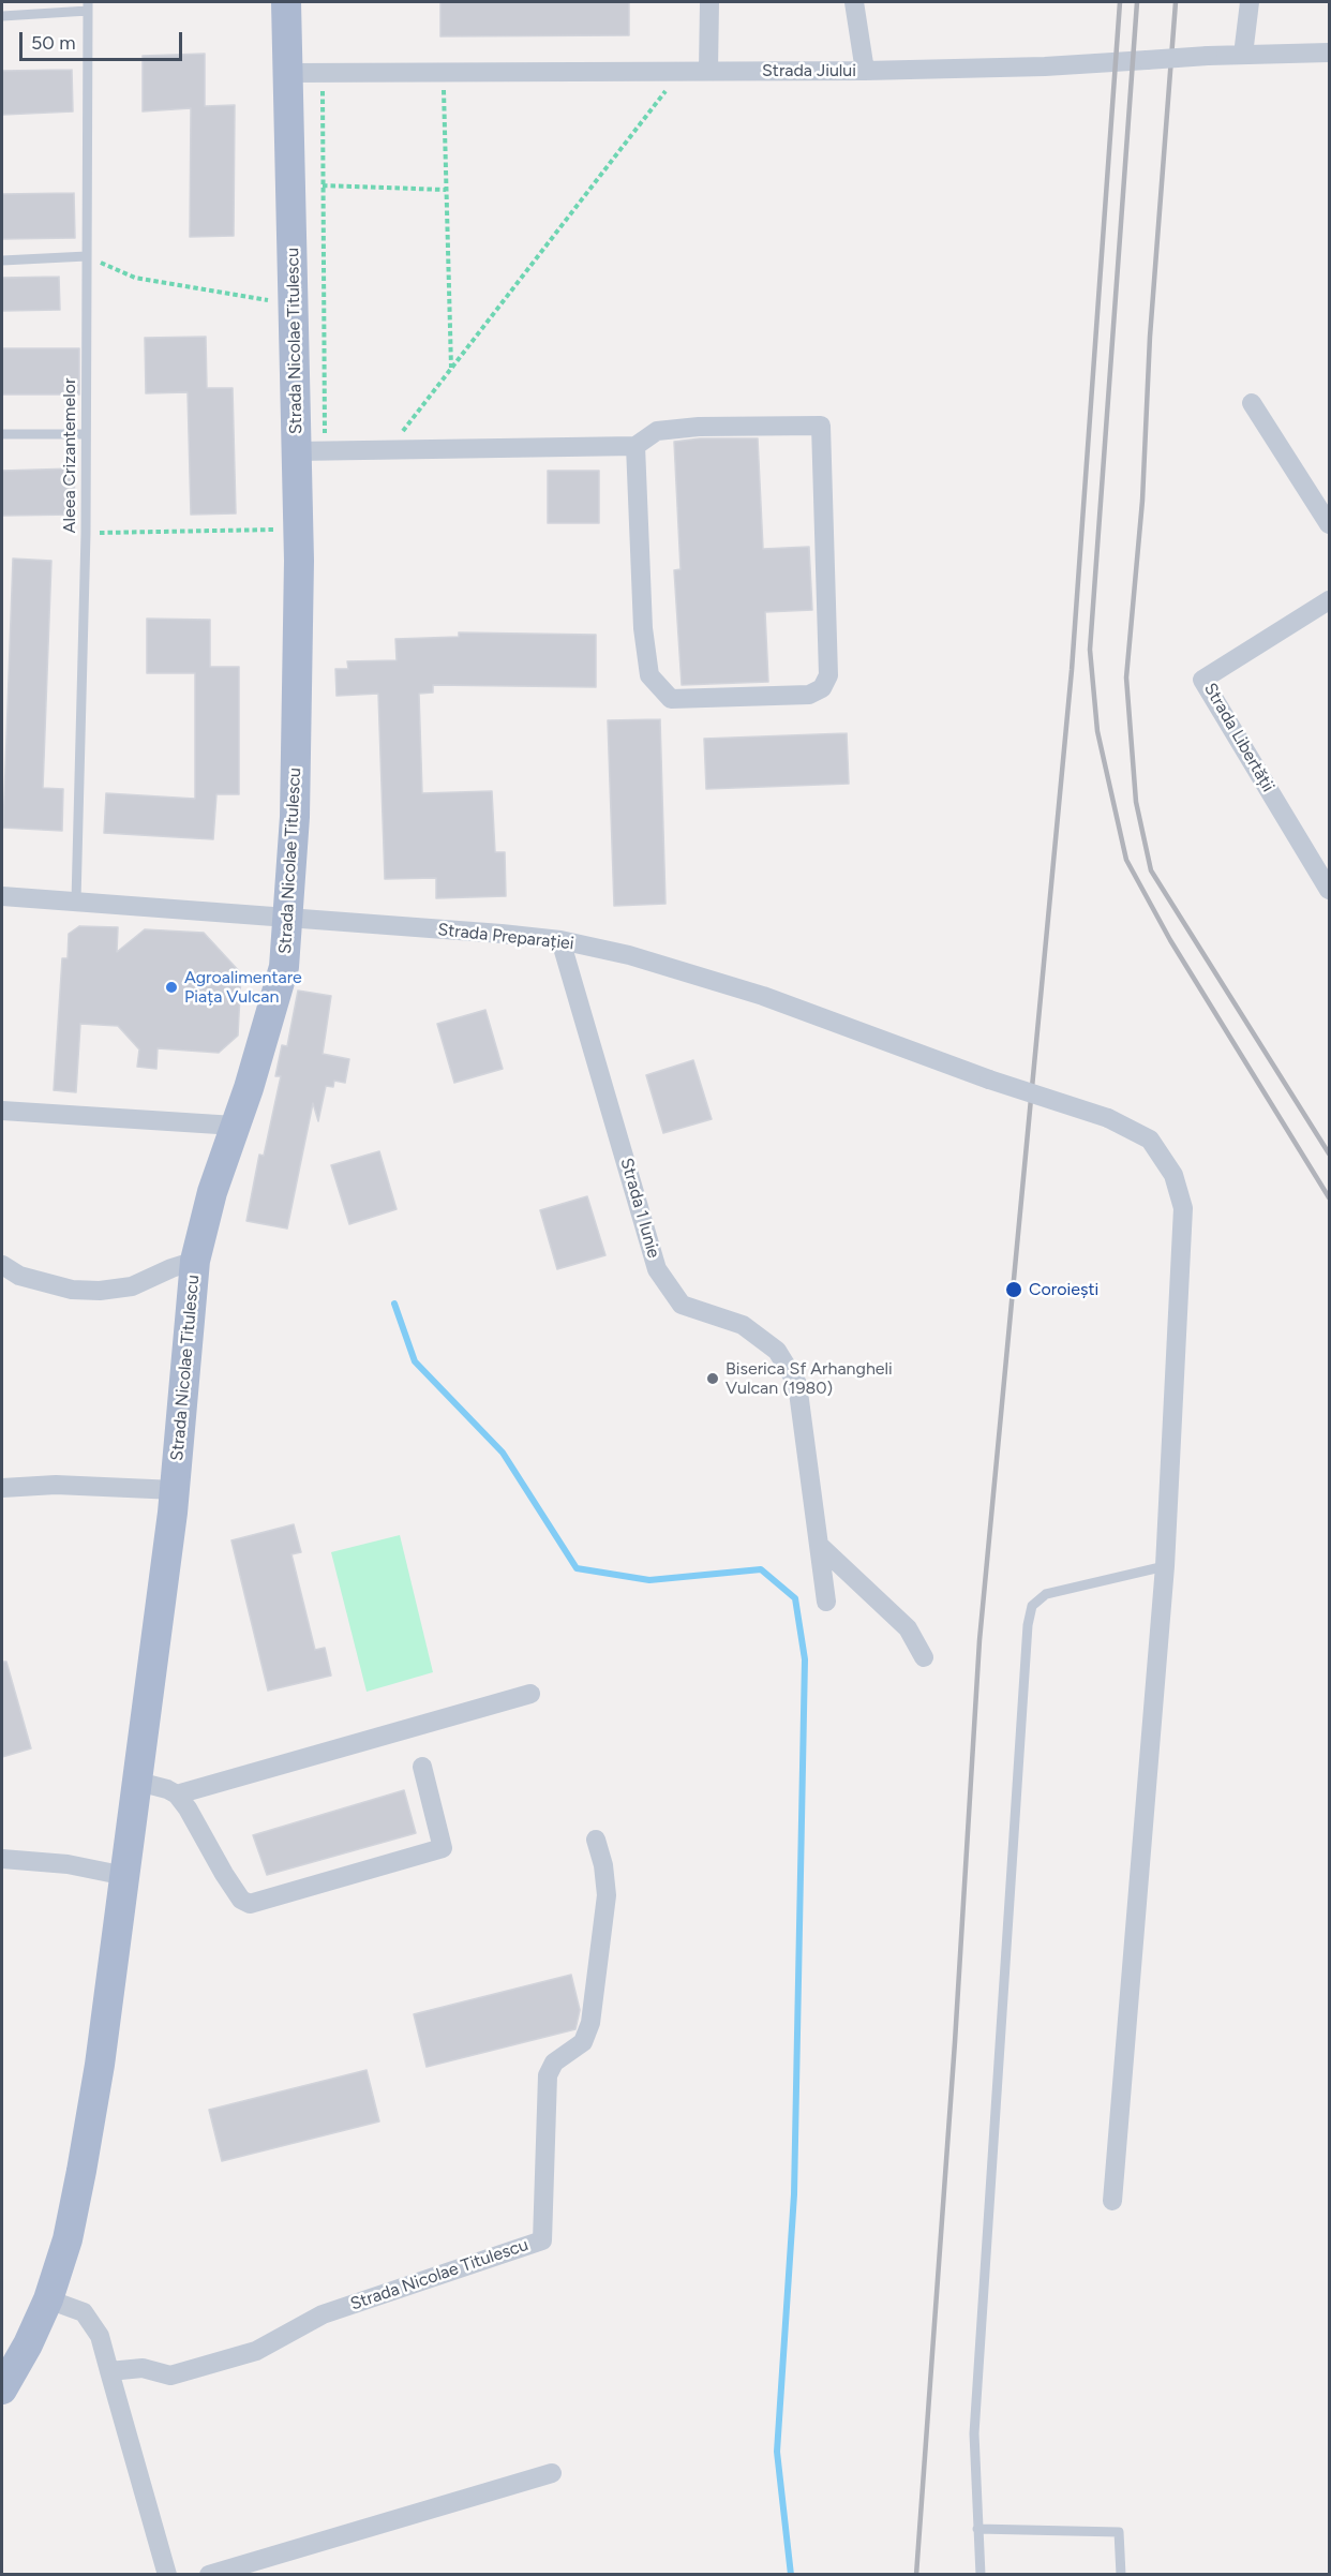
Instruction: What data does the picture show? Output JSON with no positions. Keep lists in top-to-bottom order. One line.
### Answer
{"streets":{"main road":["Strada Nicolae Titulescu"],"street":["Strada Jiului","Strada Libertății","Strada Preparației","Strada 1 Iunie"],"lane":["Aleea Crizantemelor"]},"crossings":[["Strada Jiului","Strada Nicolae Titulescu"],["Strada Nicolae Titulescu","Strada Preparației"],["Aleea Crizantemelor","Strada Preparației"],["Strada Preparației","Strada 1 Iunie"]],"places":["Agroalimentare Piața Vulcan","Coroiești","Biserica Sf Arhangheli Vulcan (1980)"],"scale_bar":"50 m"}
